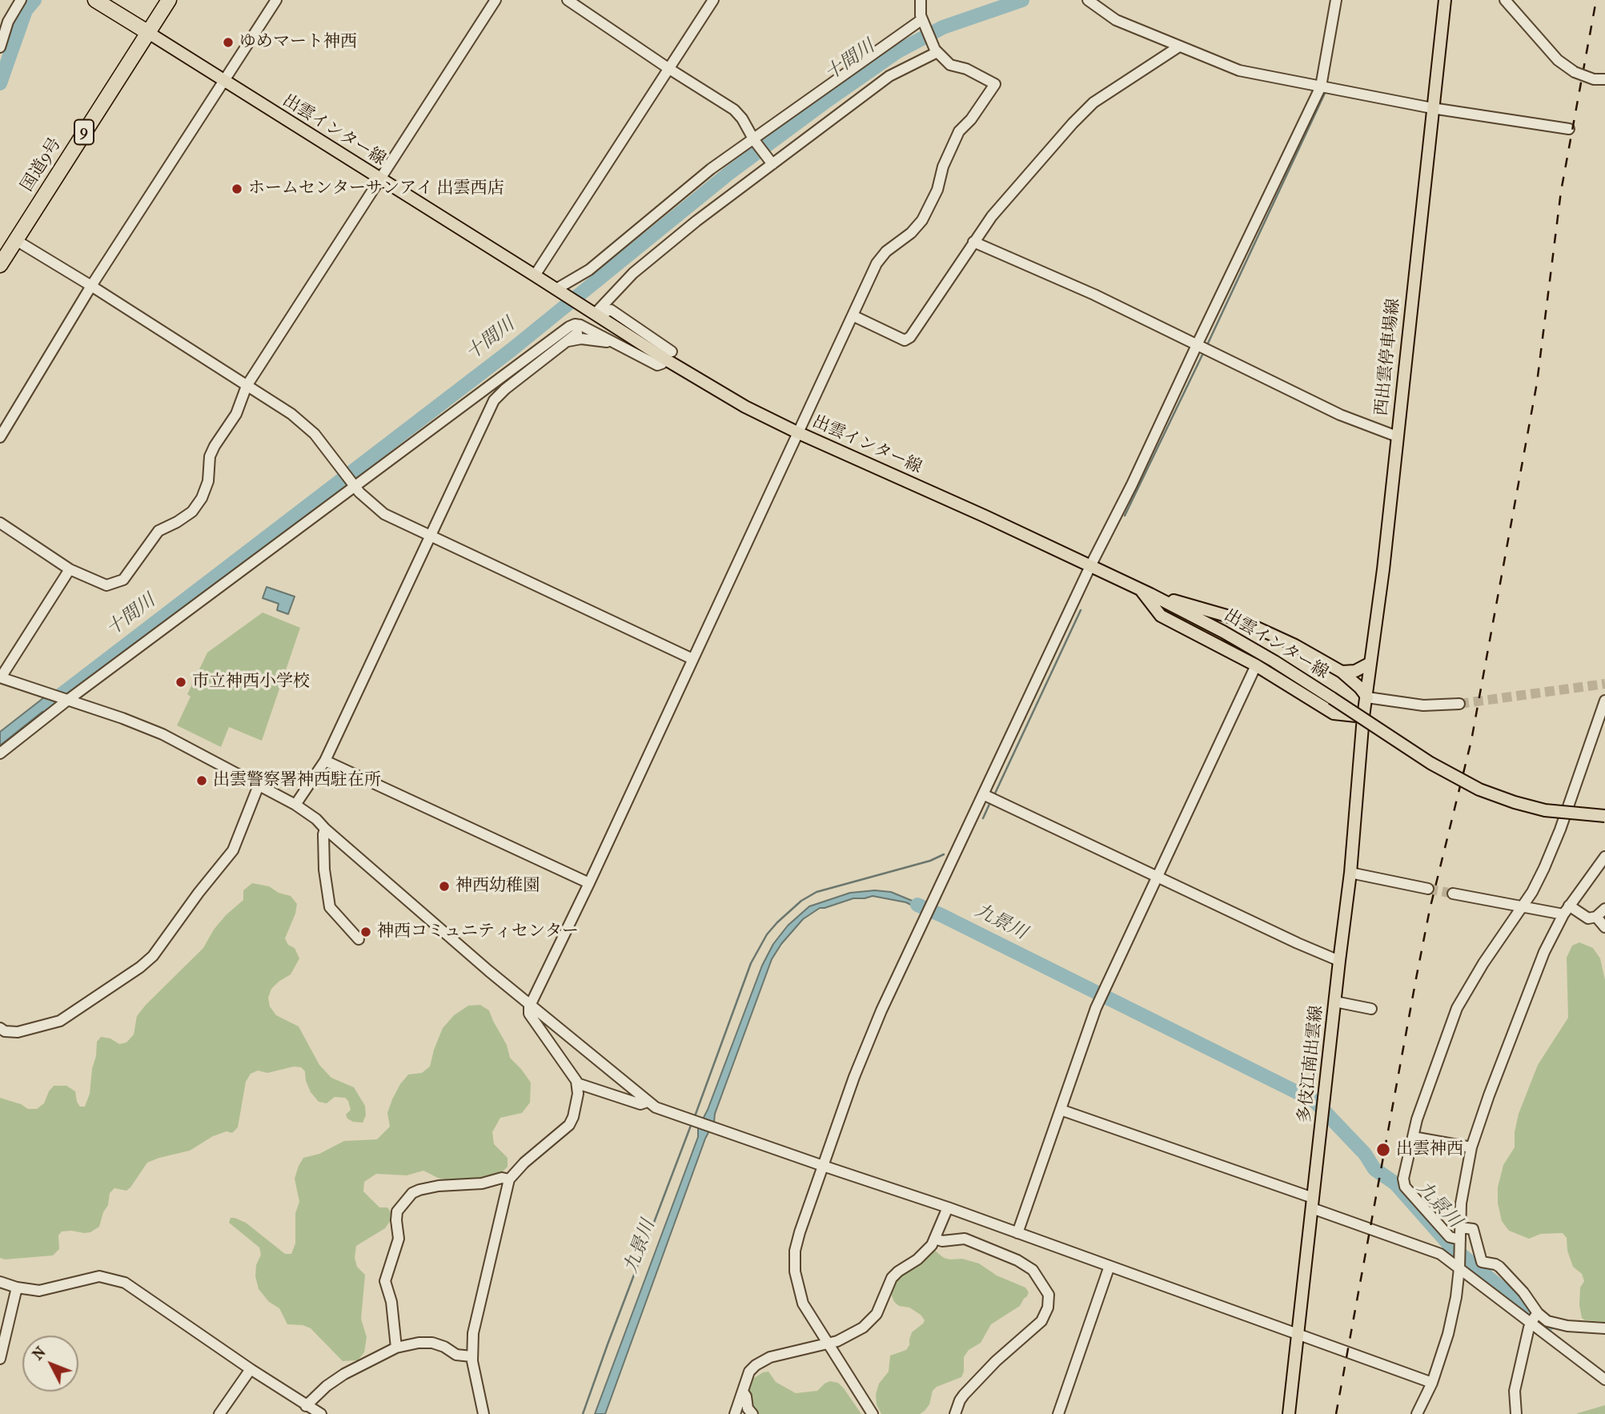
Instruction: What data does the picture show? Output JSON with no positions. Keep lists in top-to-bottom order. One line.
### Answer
{"streets":{"highway":["9","国道9号"],"main road":["出雲インター線","西出雲停車場線","多伎江南出雲線"]},"crossings":[["出雲インター線","国道9号"],["西出雲停車場線","多伎江南出雲線"]],"water":["十間川","九景川"],"places":["ゆめマート神西","ホームセンターサンアイ 出雲西店","市立神西小学校","出雲警察署神西駐在所","神西幼稚園","神西コミュニティセンター","出雲神西"],"north":"top left"}
